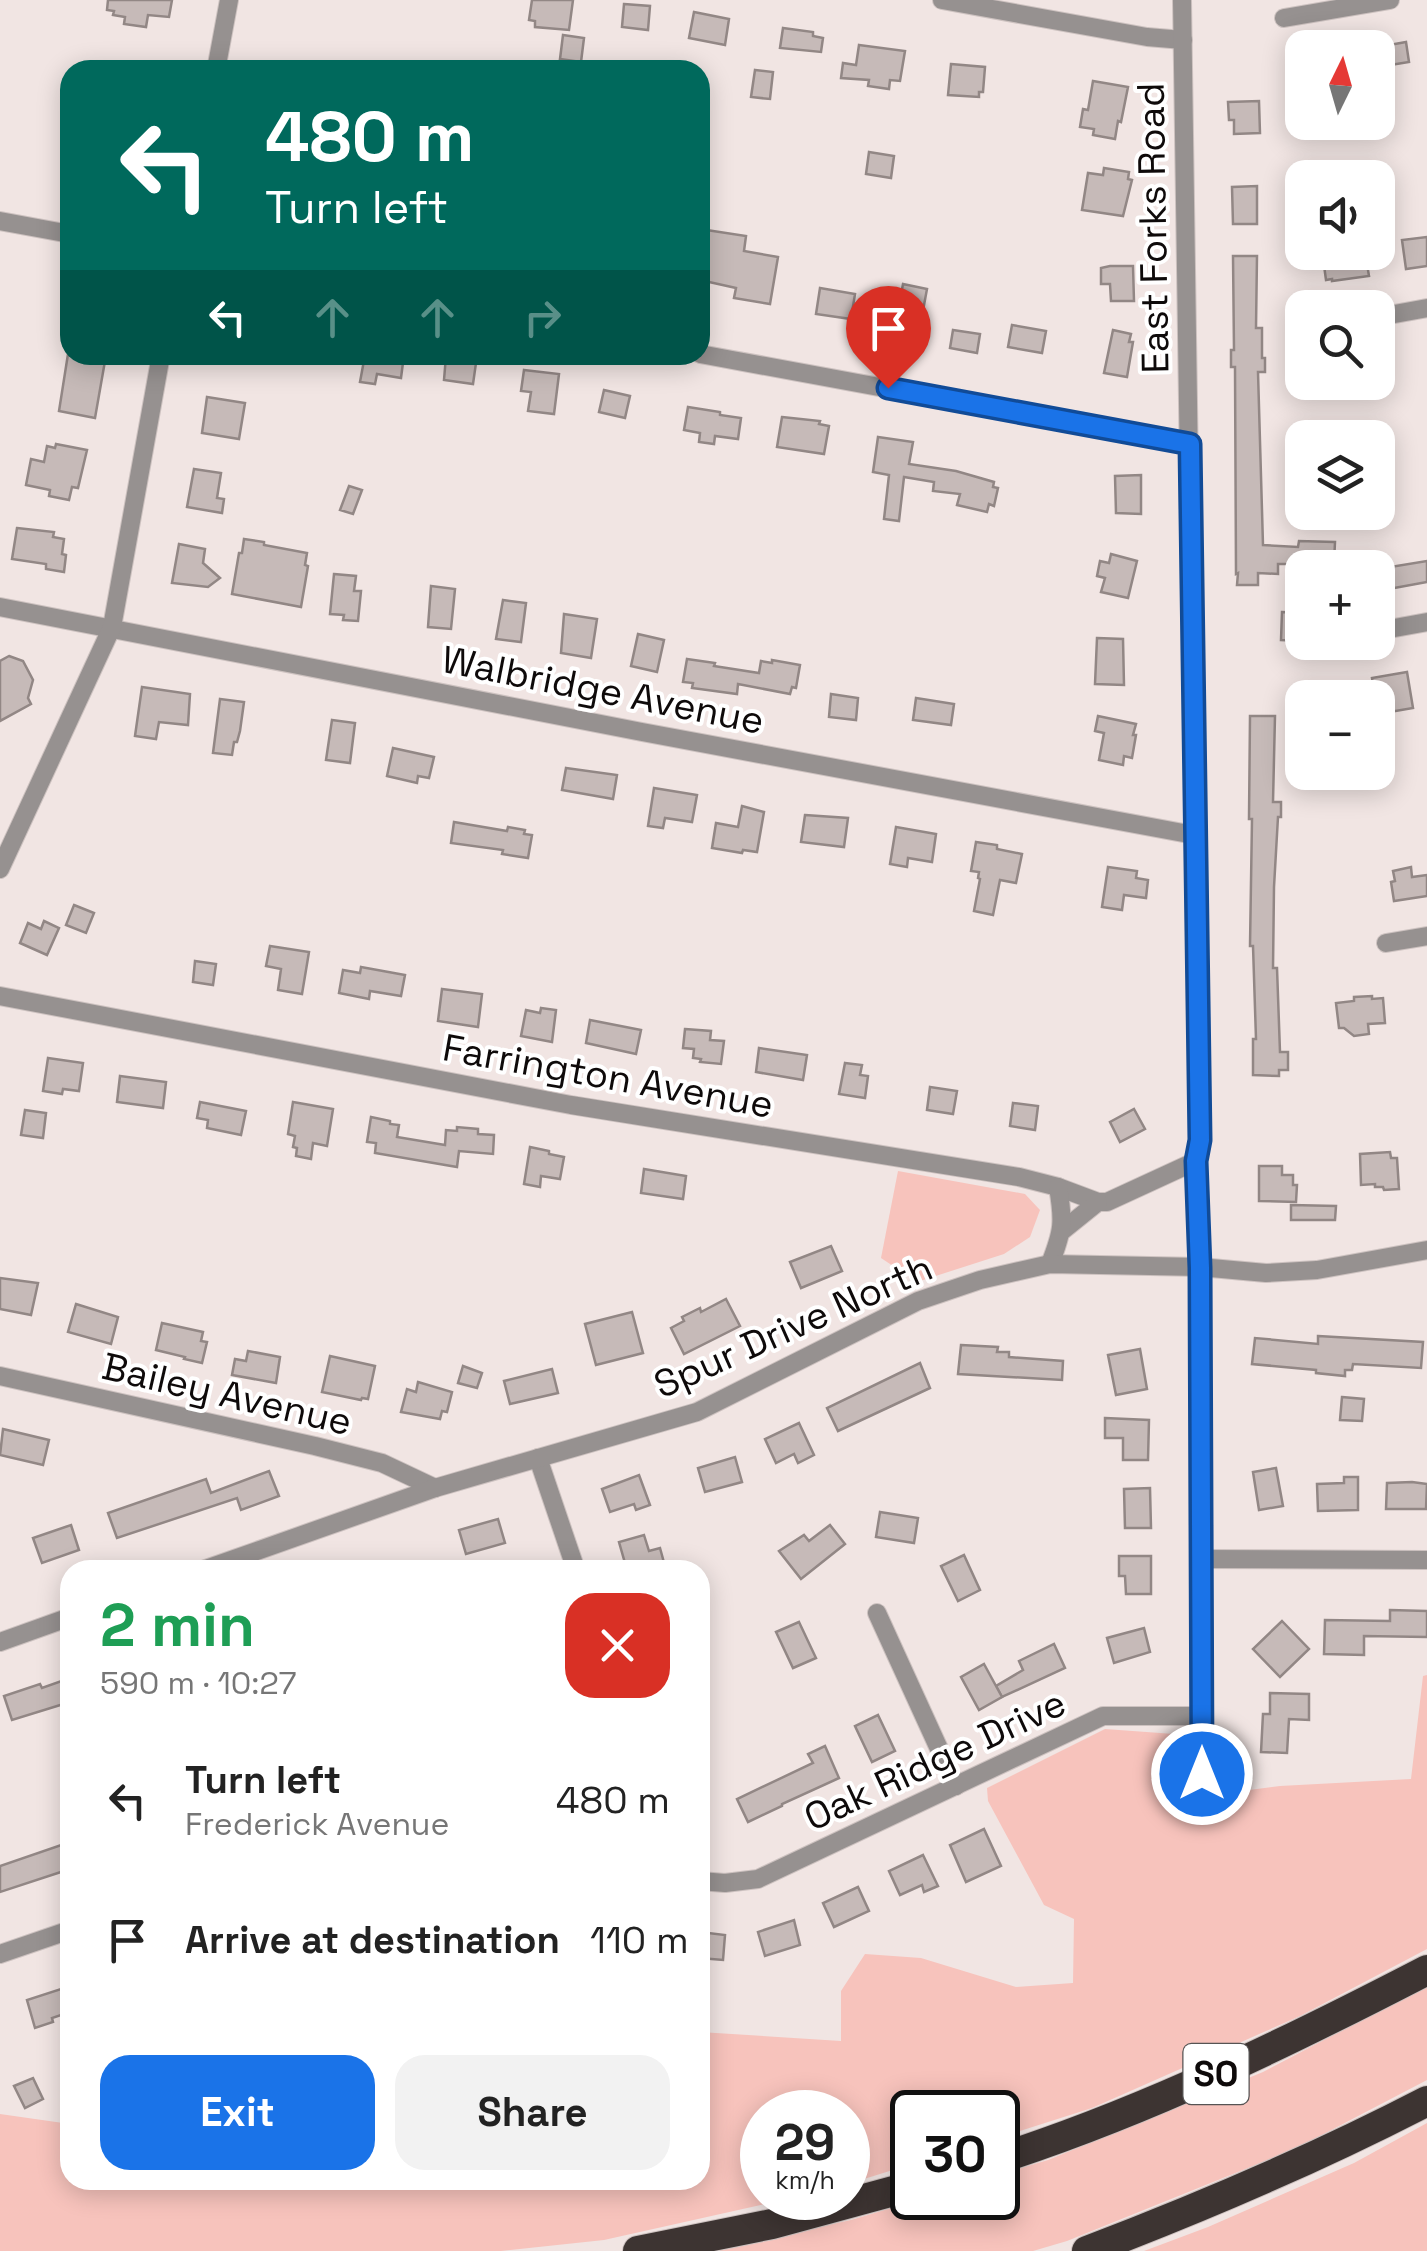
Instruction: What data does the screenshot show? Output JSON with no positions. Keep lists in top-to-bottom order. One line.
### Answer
{"streets":{"highway":["SO"],"street":["East Forks Road","Walbridge Avenue","Farrington Avenue","Spur Drive North","Bailey Avenue","Oak Ridge Drive"]},"crossings":[["East Forks Road","Walbridge Avenue"],["East Forks Road","Spur Drive North"],["East Forks Road","Oak Ridge Drive"],["Spur Drive North","Bailey Avenue"]],"north":"top","page":{"map_buttons":["+","−"],"turn":["480 m","Turn left"],"heading":["2 min","590 m · 10:27"],"list":[{"name":"Turn left","note":"Frederick Avenue","value":"480 m"},{"name":"Arrive at destination","value":"110 m"}],"buttons":["Exit","Share"],"speed":"29 km/h","limit":"30"}}
